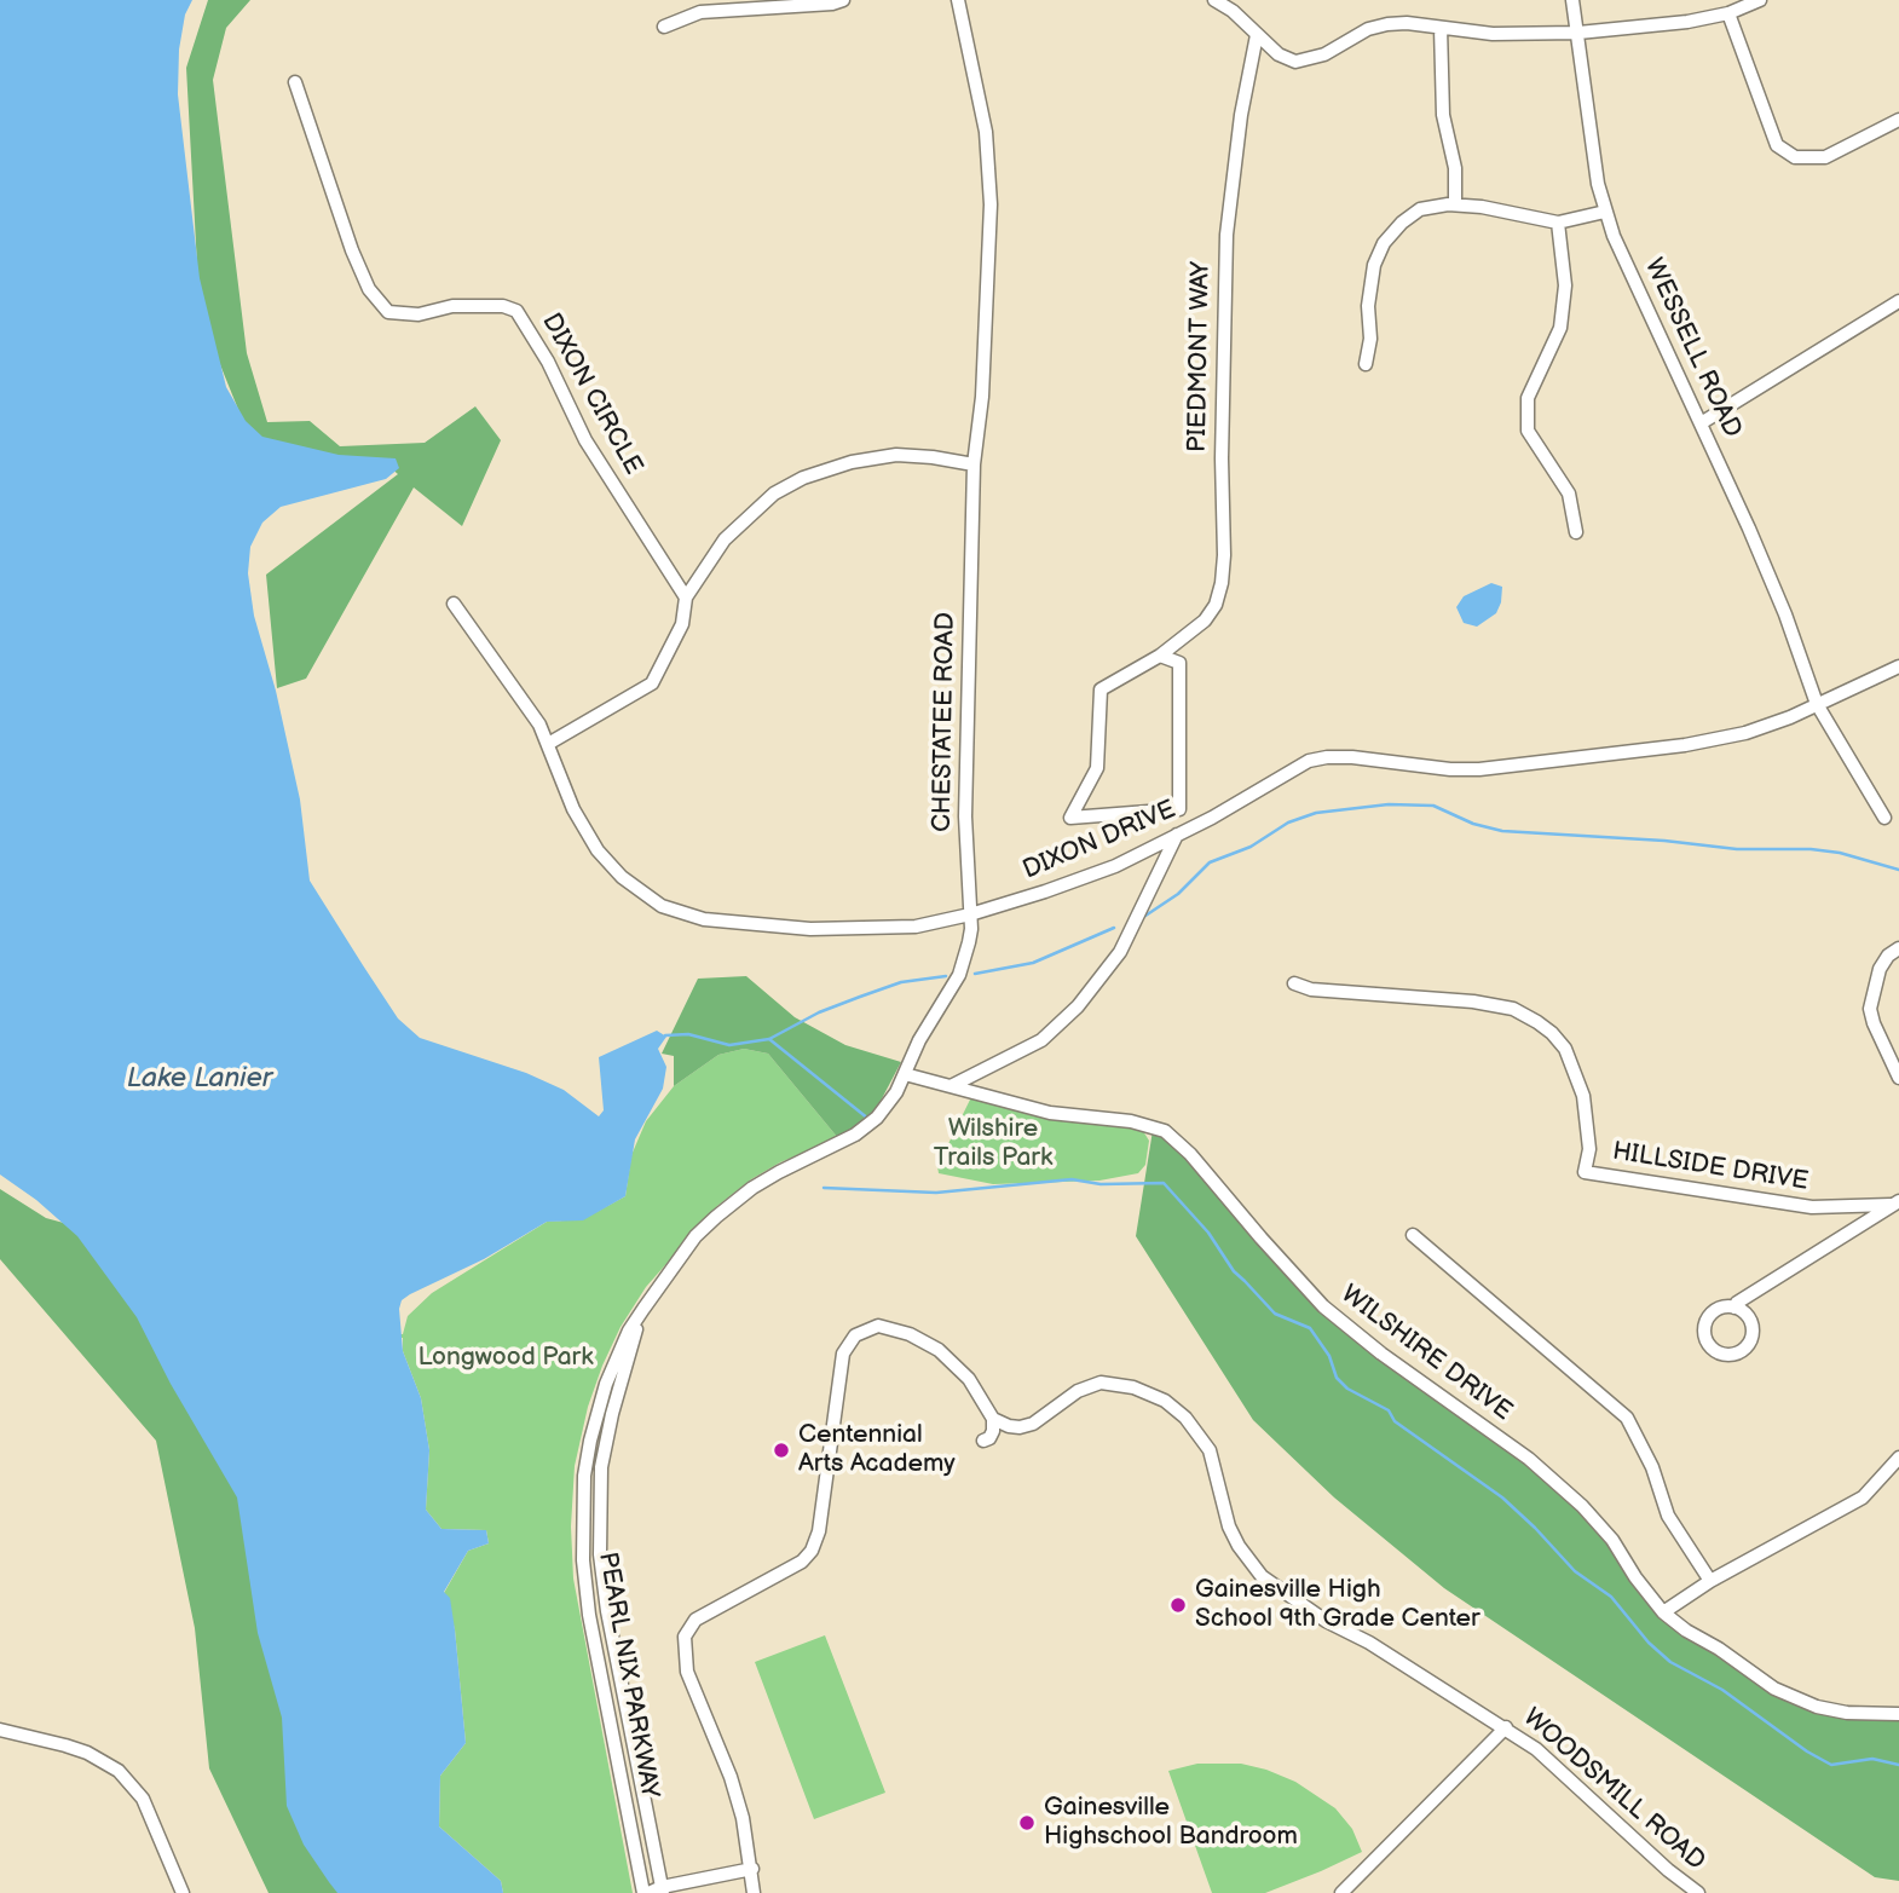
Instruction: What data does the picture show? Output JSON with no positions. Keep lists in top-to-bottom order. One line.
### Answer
{"streets":{"street":["WESSELL ROAD","PIEDMONT WAY","DIXON CIRCLE","CHESTATEE ROAD","DIXON DRIVE","HILLSIDE DRIVE","WILSHIRE DRIVE","PEARL NIX PARKWAY","WOODSMILL ROAD"]},"crossings":[["WESSELL ROAD","DIXON DRIVE"],["CHESTATEE ROAD","DIXON DRIVE"],["CHESTATEE ROAD","WILSHIRE DRIVE"],["CHESTATEE ROAD","PEARL NIX PARKWAY"]],"water":["Lake Lanier"],"parks":["Wilshire Trails Park","Longwood Park"],"places":["Centennial Arts Academy","Gainesville High School 9th Grade Center","Gainesville Highschool Bandroom"]}
